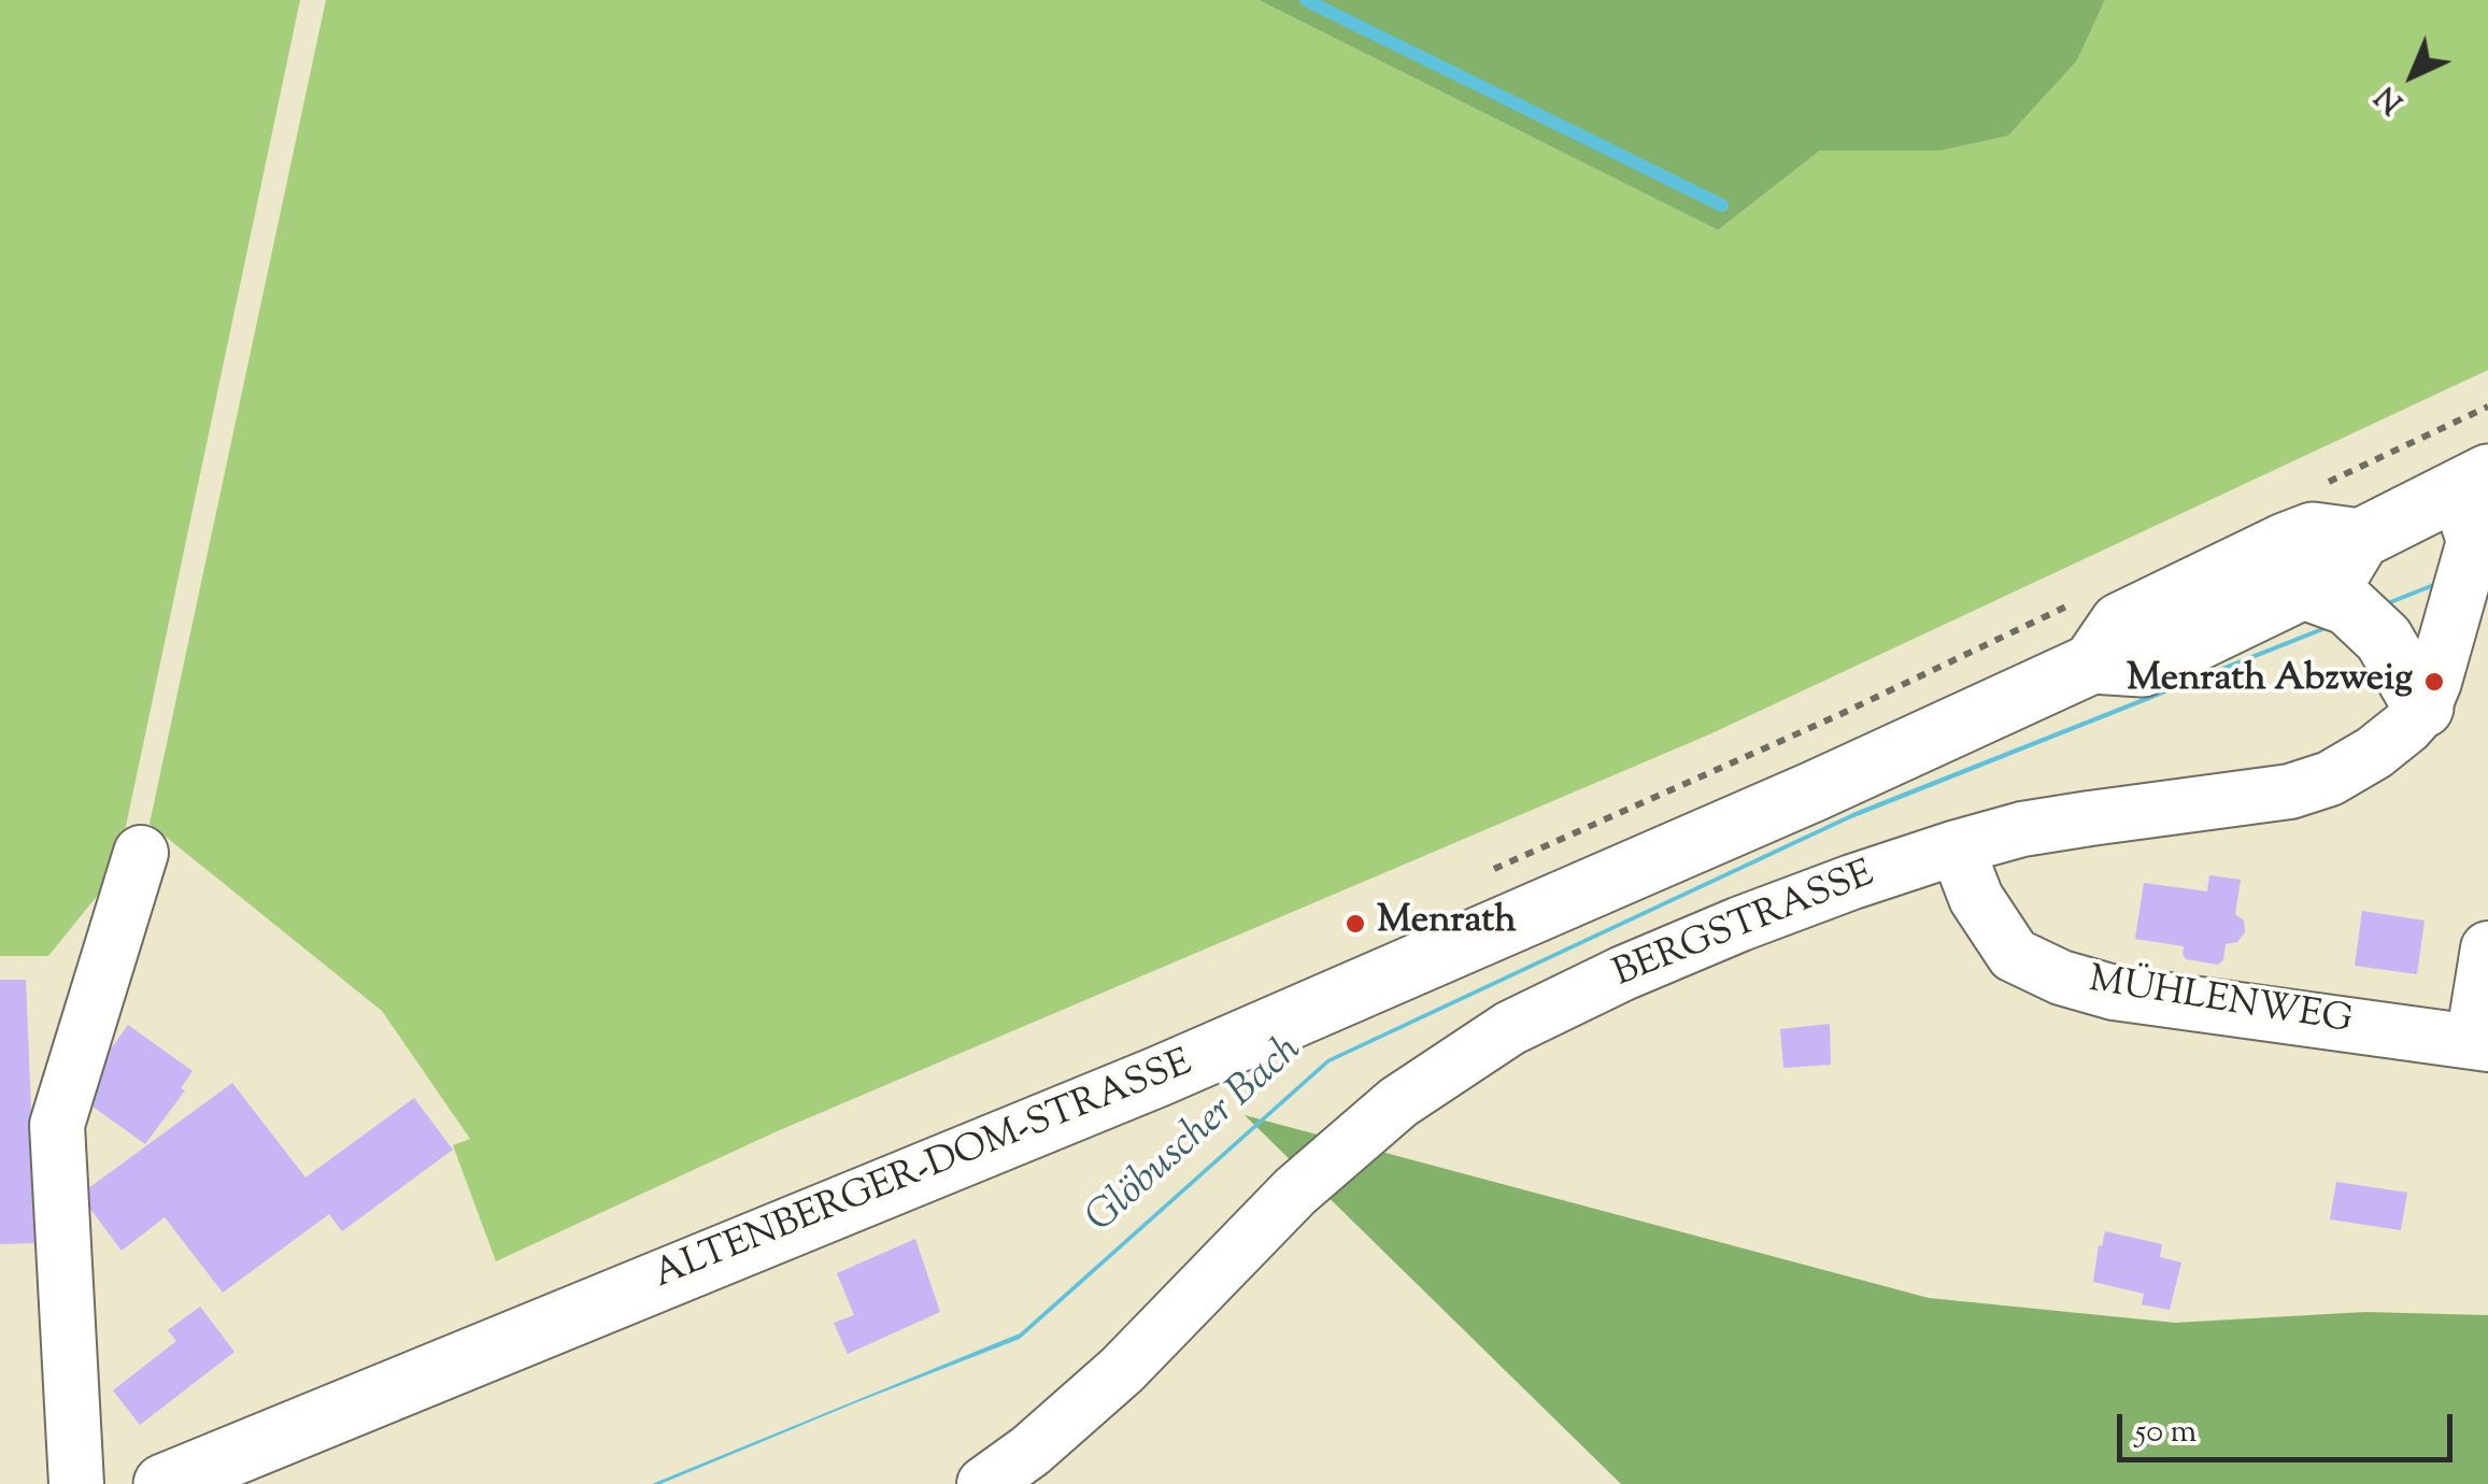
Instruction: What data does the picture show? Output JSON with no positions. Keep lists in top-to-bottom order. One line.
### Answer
{"streets":{"main road":["ALTENBERGER-DOM-STRASSE"],"street":["BERGSTRASSE","MÜHLENWEG"]},"crossings":[["BERGSTRASSE","MÜHLENWEG"],["BERGSTRASSE","ALTENBERGER-DOM-STRASSE"]],"water":["Glöbuscher Bach"],"places":["Menrath Abzweig","Menrath"],"scale_bar":"50 m","north":"bottom left"}
